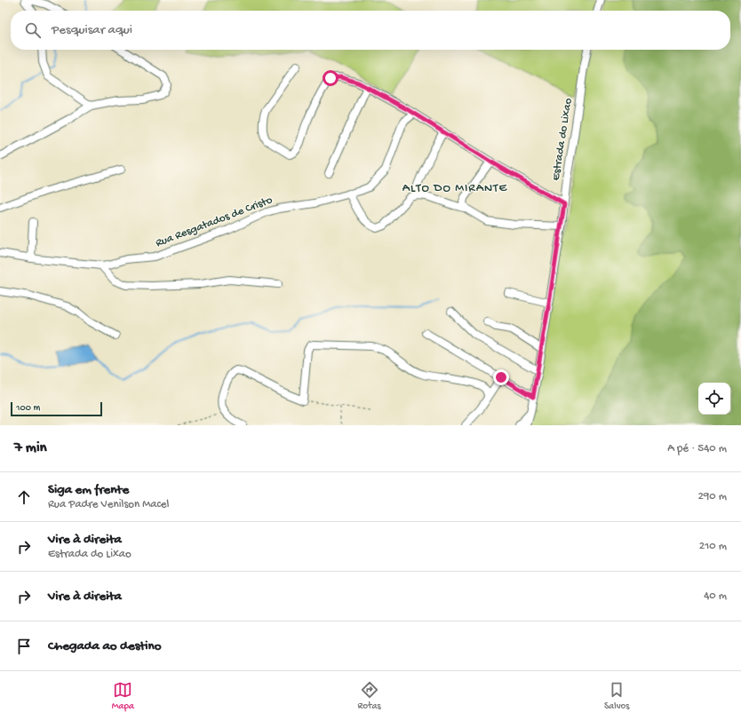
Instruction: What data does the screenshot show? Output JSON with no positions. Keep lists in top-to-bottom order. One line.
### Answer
{"streets":{"street":["Estrada do Lixao","Rua Resgatados de Cristo"]},"districts":["ALTO DO MIRANTE"],"scale_bar":"100 m","page":{"search":"Pesquisar aqui","scale":"100 m","heading":["7 min","A pé · 540 m"],"list":[["Siga em frente","Rua Padre Venilson Macel","290 m"],["Vire à direita","Estrada do Lixao","210 m"],["Vire à direita","40 m"],"Chegada ao destino"],"nav":["Mapa","Rotas","Salvos"]}}
